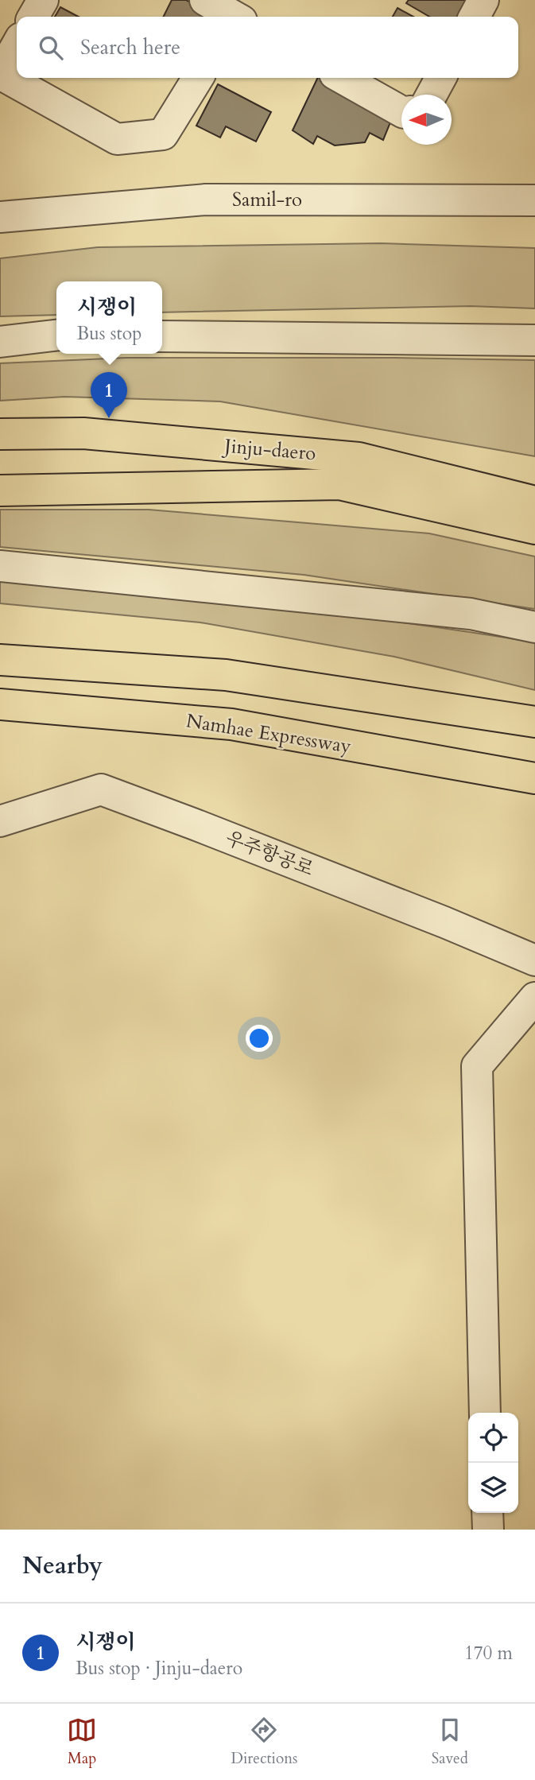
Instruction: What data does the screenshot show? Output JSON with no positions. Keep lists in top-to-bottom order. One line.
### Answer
{"streets":{"main road":["Jinju-daero","Namhae Expressway"],"street":["Samil-ro","우주항공로"]},"north":"left","page":{"search":"Search here","popup":["시쟁이","Bus stop"],"pins":"1","heading":"Nearby","list":[{"mark":"1","name":"시쟁이","note":"Bus stop · Jinju-daero","value":"170 m"}],"nav":["Map","Directions","Saved"]}}
